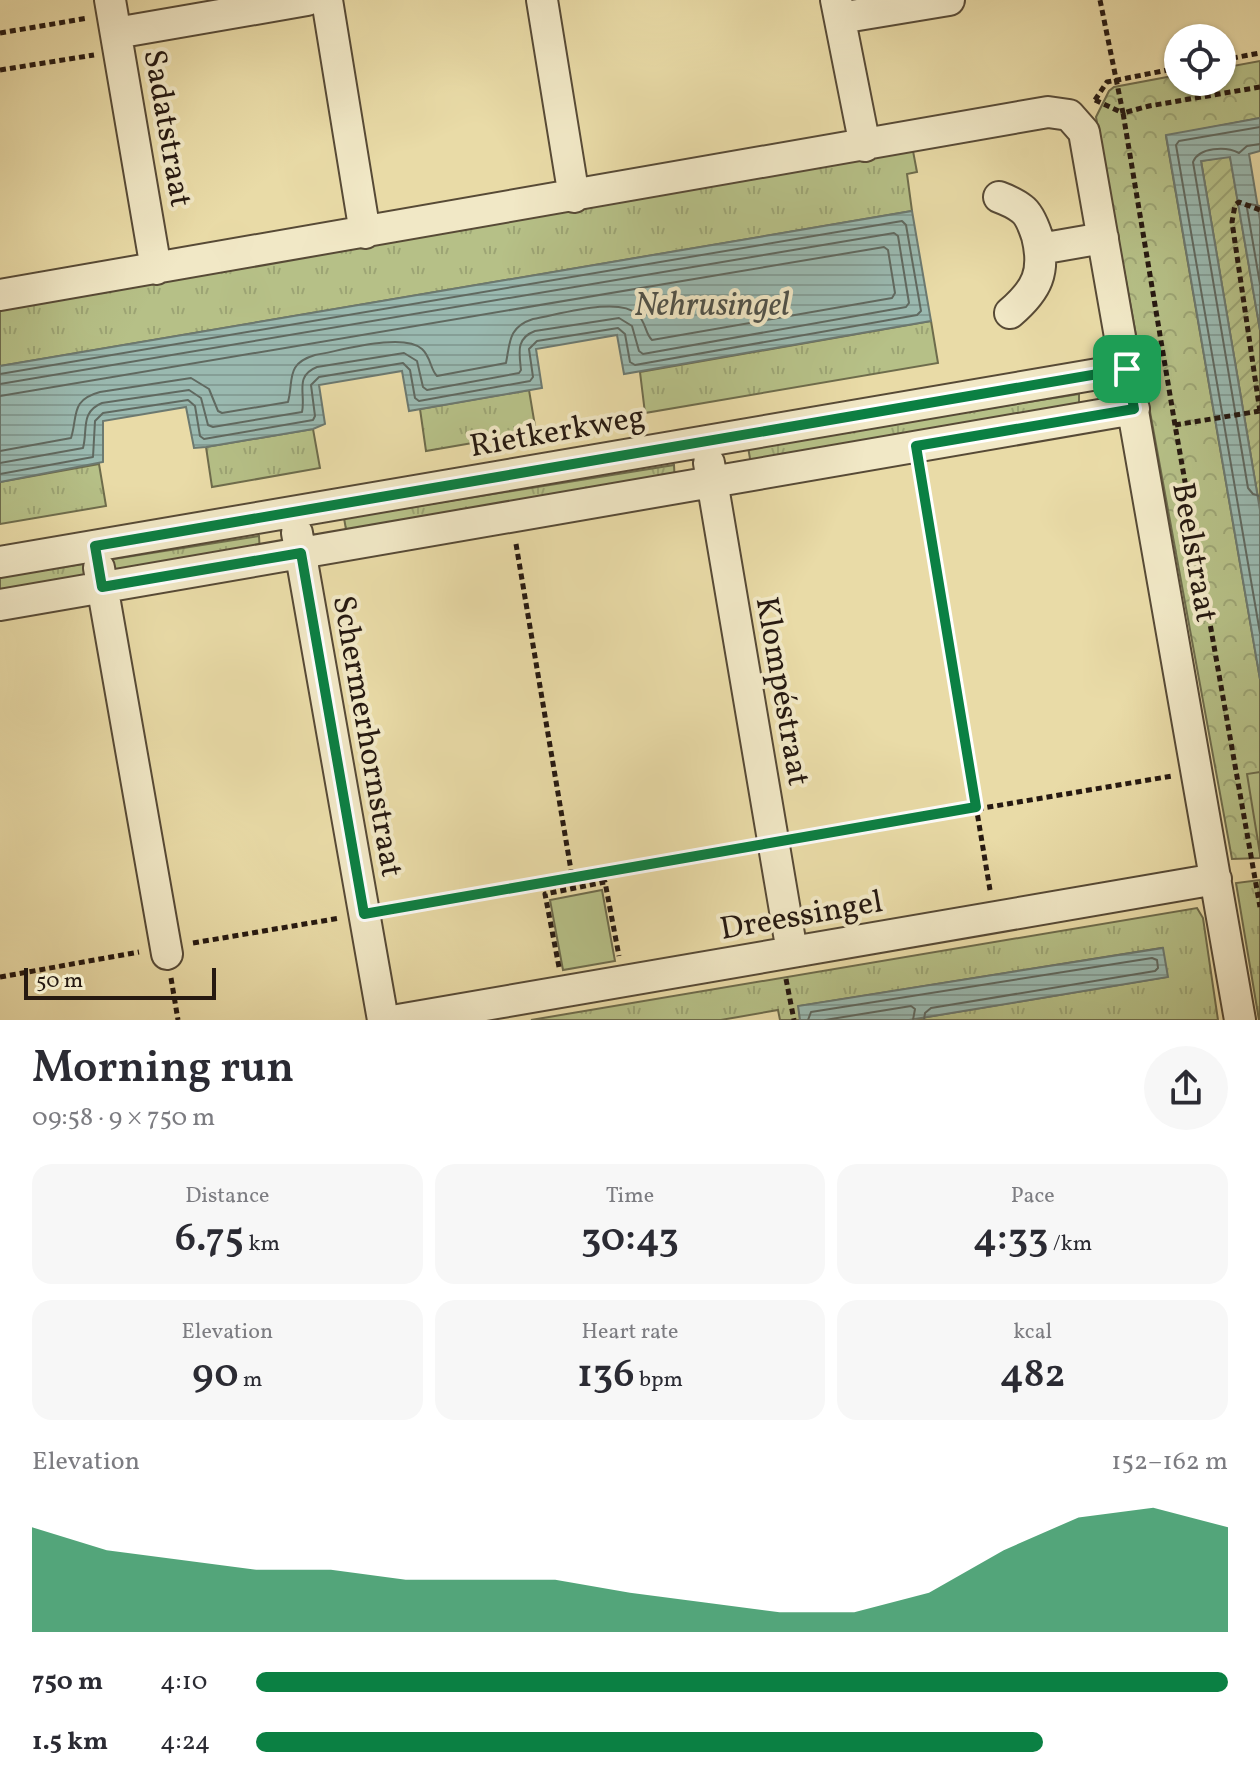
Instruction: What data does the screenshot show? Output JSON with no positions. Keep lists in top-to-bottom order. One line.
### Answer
{"streets":{"street":["Sadatstraat","Rietkerkweg","Beelstraat","Klompéstraat","Schermerhornstraat","Dreessingel"]},"crossings":[["Rietkerkweg","Beelstraat"],["Rietkerkweg","Klompéstraat"],["Rietkerkweg","Schermerhornstraat"],["Beelstraat","Dreessingel"],["Klompéstraat","Dreessingel"]],"water":["Nehrusingel"],"scale_bar":"50 m","page":{"scale":"50 m","heading":["Morning run","09:58 · 9 × 750 m"],"stats":[["Distance","6.75 km"],["Time","30:43"],["Pace","4:33 /km"],["Elevation","90 m"],["Heart rate","136 bpm"],["kcal","482"]],"chart":["Elevation","152–162 m"],"list":[{"name":"750 m","note":"4:10"},{"name":"1.5 km","note":"4:24"}]}}
